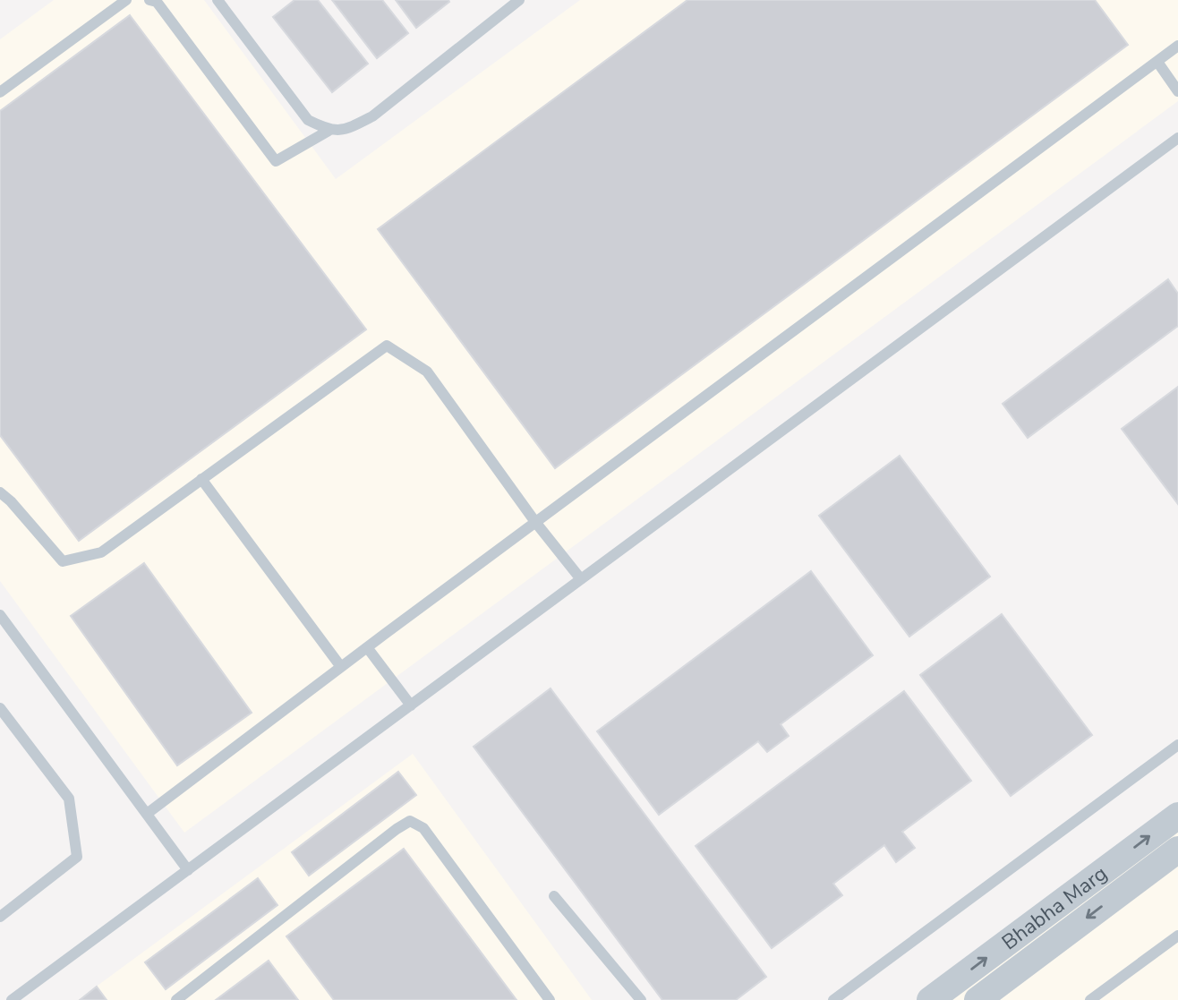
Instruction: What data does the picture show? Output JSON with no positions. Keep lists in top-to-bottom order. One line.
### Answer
{"streets":{"street":["Bhabha Marg"]}}
